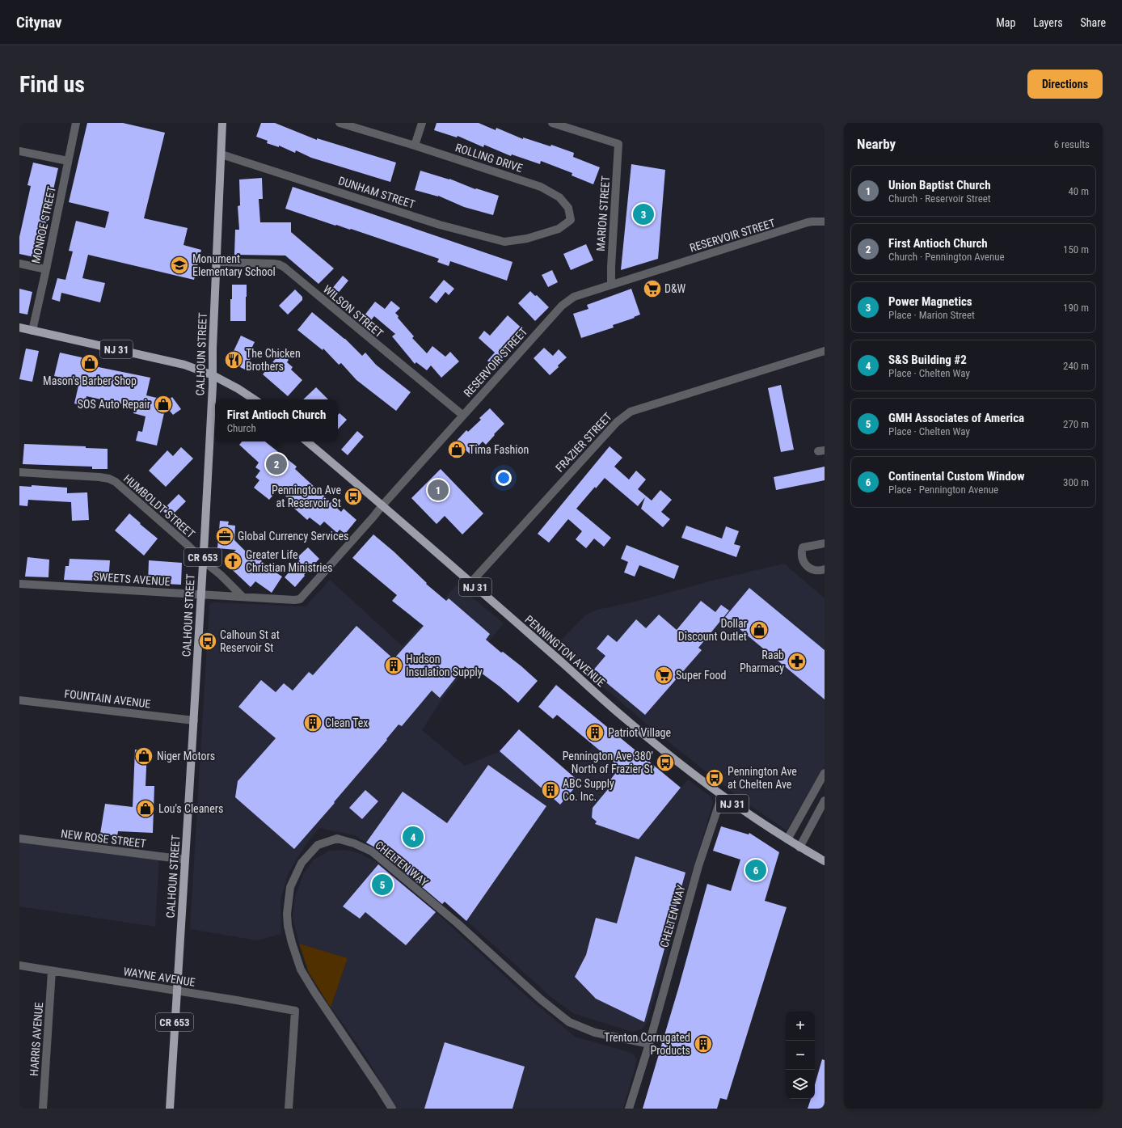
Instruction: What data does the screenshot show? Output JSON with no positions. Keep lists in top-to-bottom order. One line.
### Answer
{"streets":{"main road":["NJ 31","CALHOUN STREET","CR 653","PENNINGTON AVENUE"],"street":["ROLLING DRIVE","DUNHAM STREET","MARION STREET","MONROE STREET","RESERVOIR STREET","WILSON STREET","FRAZIER STREET","HUMBOLDT STREET","SWEETS AVENUE","FOUNTAIN AVENUE","NEW ROSE STREET","CHELTEN WAY","WAYNE AVENUE","HARRIS AVENUE"]},"crossings":[["ROLLING DRIVE","DUNHAM STREET"],["DUNHAM STREET","CALHOUN STREET"],["MARION STREET","RESERVOIR STREET"],["MONROE STREET","NJ 31"],["RESERVOIR STREET","WILSON STREET"],["RESERVOIR STREET","HUMBOLDT STREET"],["RESERVOIR STREET","SWEETS AVENUE"],["RESERVOIR STREET","PENNINGTON AVENUE"],["WILSON STREET","CALHOUN STREET"],["NJ 31","CALHOUN STREET"],["CALHOUN STREET","HUMBOLDT STREET"],["CALHOUN STREET","SWEETS AVENUE"],["CALHOUN STREET","FOUNTAIN AVENUE"],["CALHOUN STREET","NEW ROSE STREET"],["CALHOUN STREET","WAYNE AVENUE"],["FRAZIER STREET","PENNINGTON AVENUE"],["HUMBOLDT STREET","SWEETS AVENUE"],["PENNINGTON AVENUE","CHELTEN WAY"],["WAYNE AVENUE","HARRIS AVENUE"]],"places":{"school or university":["Monument Elementary School"],"supermarket":["D&W","Super Food"],"restaurant":["The Chicken Brothers"],"shop":["Mason's Barber Shop","SOS Auto Repair","Tima Fashion","Dollar Discount Outlet","Niger Motors","Lou's Cleaners"],"bus stop":["Pennington Ave at Reservoir St","Calhoun St at Reservoir St","Pennington Ave 380' North of Frazier St","Pennington Ave at Chelten Ave"],"office":["Global Currency Services"],"church":["Greater Life Christian Ministries"],"pharmacy":["Raab Pharmacy"],"building":["Hudson Insulation Supply","Clean Tex","Patriot Village","ABC Supply Co. Inc.","Trenton Corrugated Products"]},"page":{"header":"Citynav","nav":["Map","Layers","Share"],"buttons":"Directions","title":"Find us","heading":["Nearby","6 results"],"list":[{"mark":"1","name":"Union Baptist Church","note":"Church · Reservoir Street","value":"40 m"},{"mark":"2","name":"First Antioch Church","note":"Church · Pennington Avenue","value":"150 m"},{"mark":"3","name":"Power Magnetics","note":"Place · Marion Street","value":"190 m"},{"mark":"4","name":"S&S Building #2","note":"Place · Chelten Way","value":"240 m"},{"mark":"5","name":"GMH Associates of America","note":"Place · Chelten Way","value":"270 m"},{"mark":"6","name":"Continental Custom Window","note":"Place · Pennington Avenue","value":"300 m"}],"pins":["3","2","1","4","6","5"],"popup":["First Antioch Church","Church"],"map_buttons":["+","−"]}}
